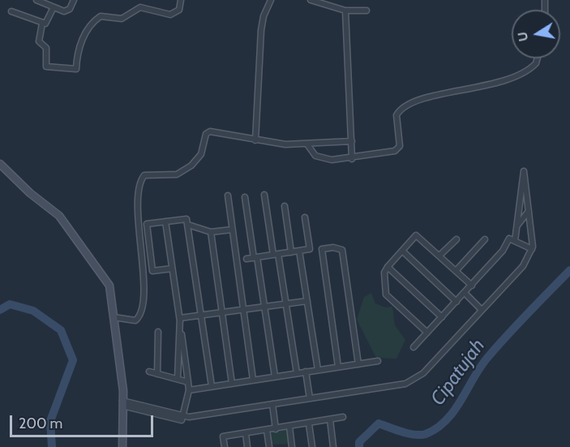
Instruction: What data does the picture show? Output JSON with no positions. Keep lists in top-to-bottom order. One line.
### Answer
{"water":["Cipatujah"],"scale_bar":"200 m","north":"left"}
